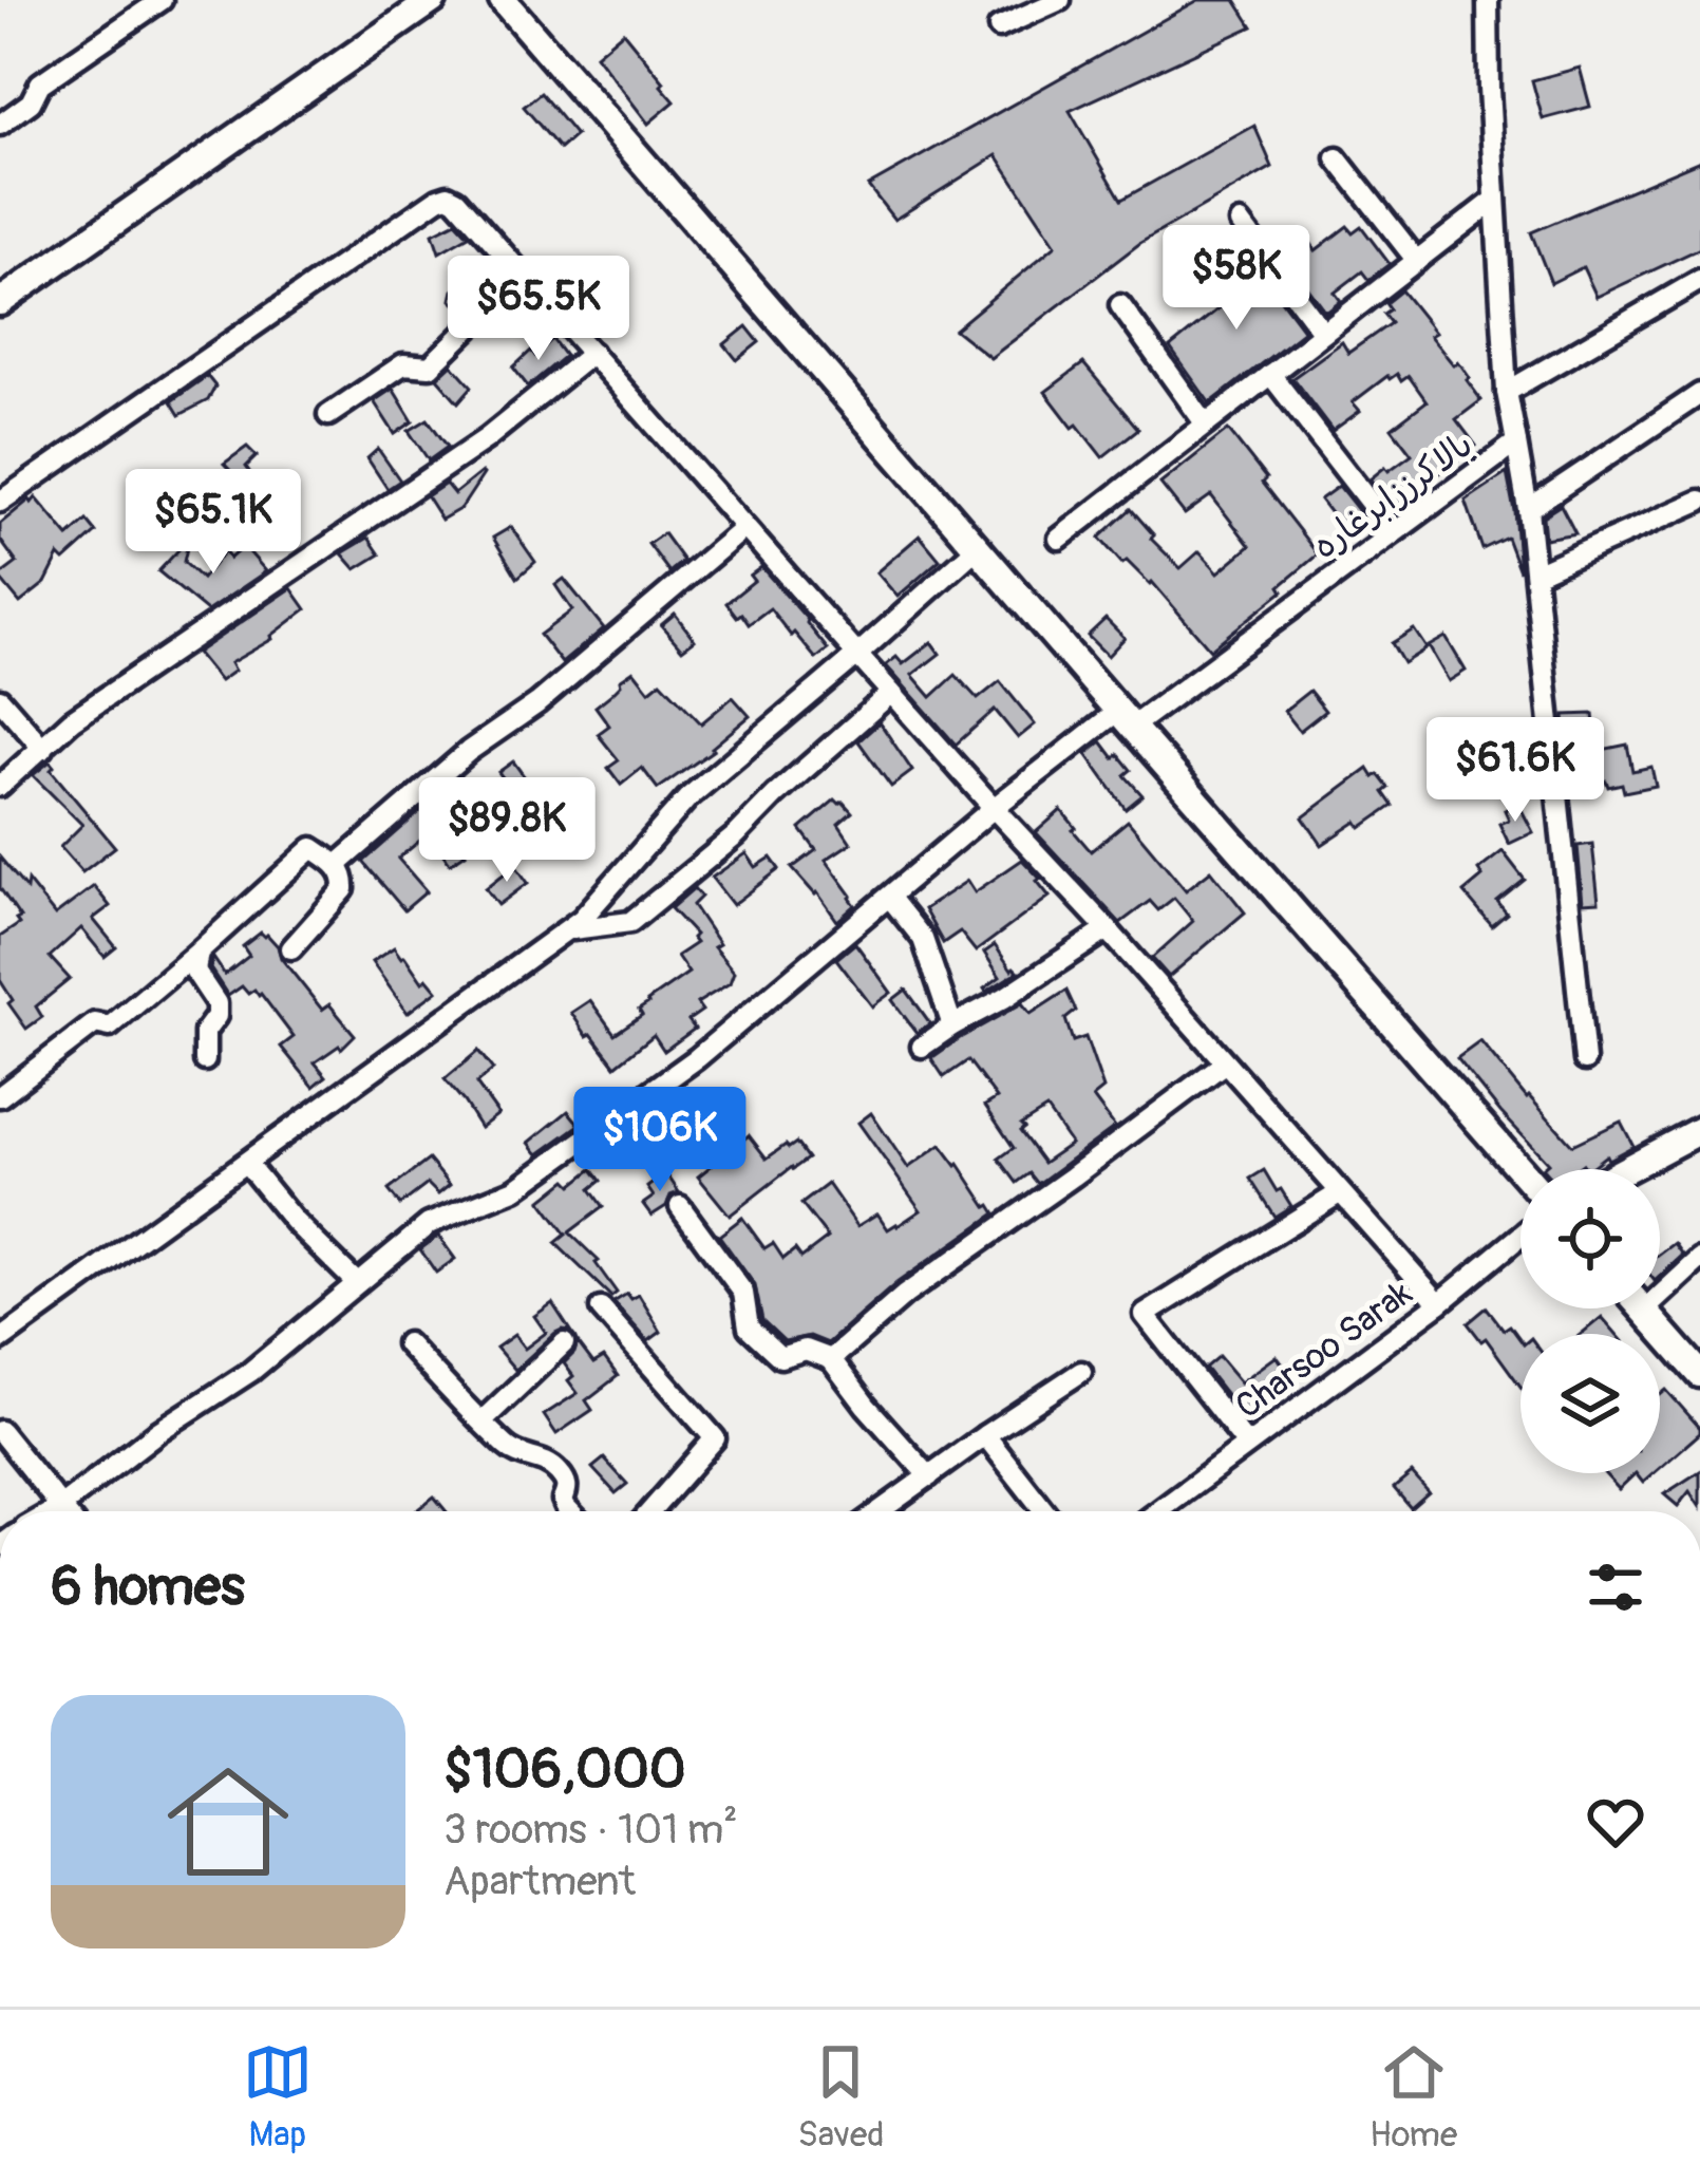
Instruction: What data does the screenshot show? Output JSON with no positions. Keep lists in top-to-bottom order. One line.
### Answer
{"streets":{"street":["بالاکرززابرغاره","Charsoo Sarak"]},"page":{"price":["$58K","$65.5K","$65.1K","$61.6K","$89.8K","$106K"],"heading":"6 homes","list":[{"name":"$106,000","note":"3 rooms · 101 m² · Apartment"}],"tabs":["Map","Saved","Home"]}}
